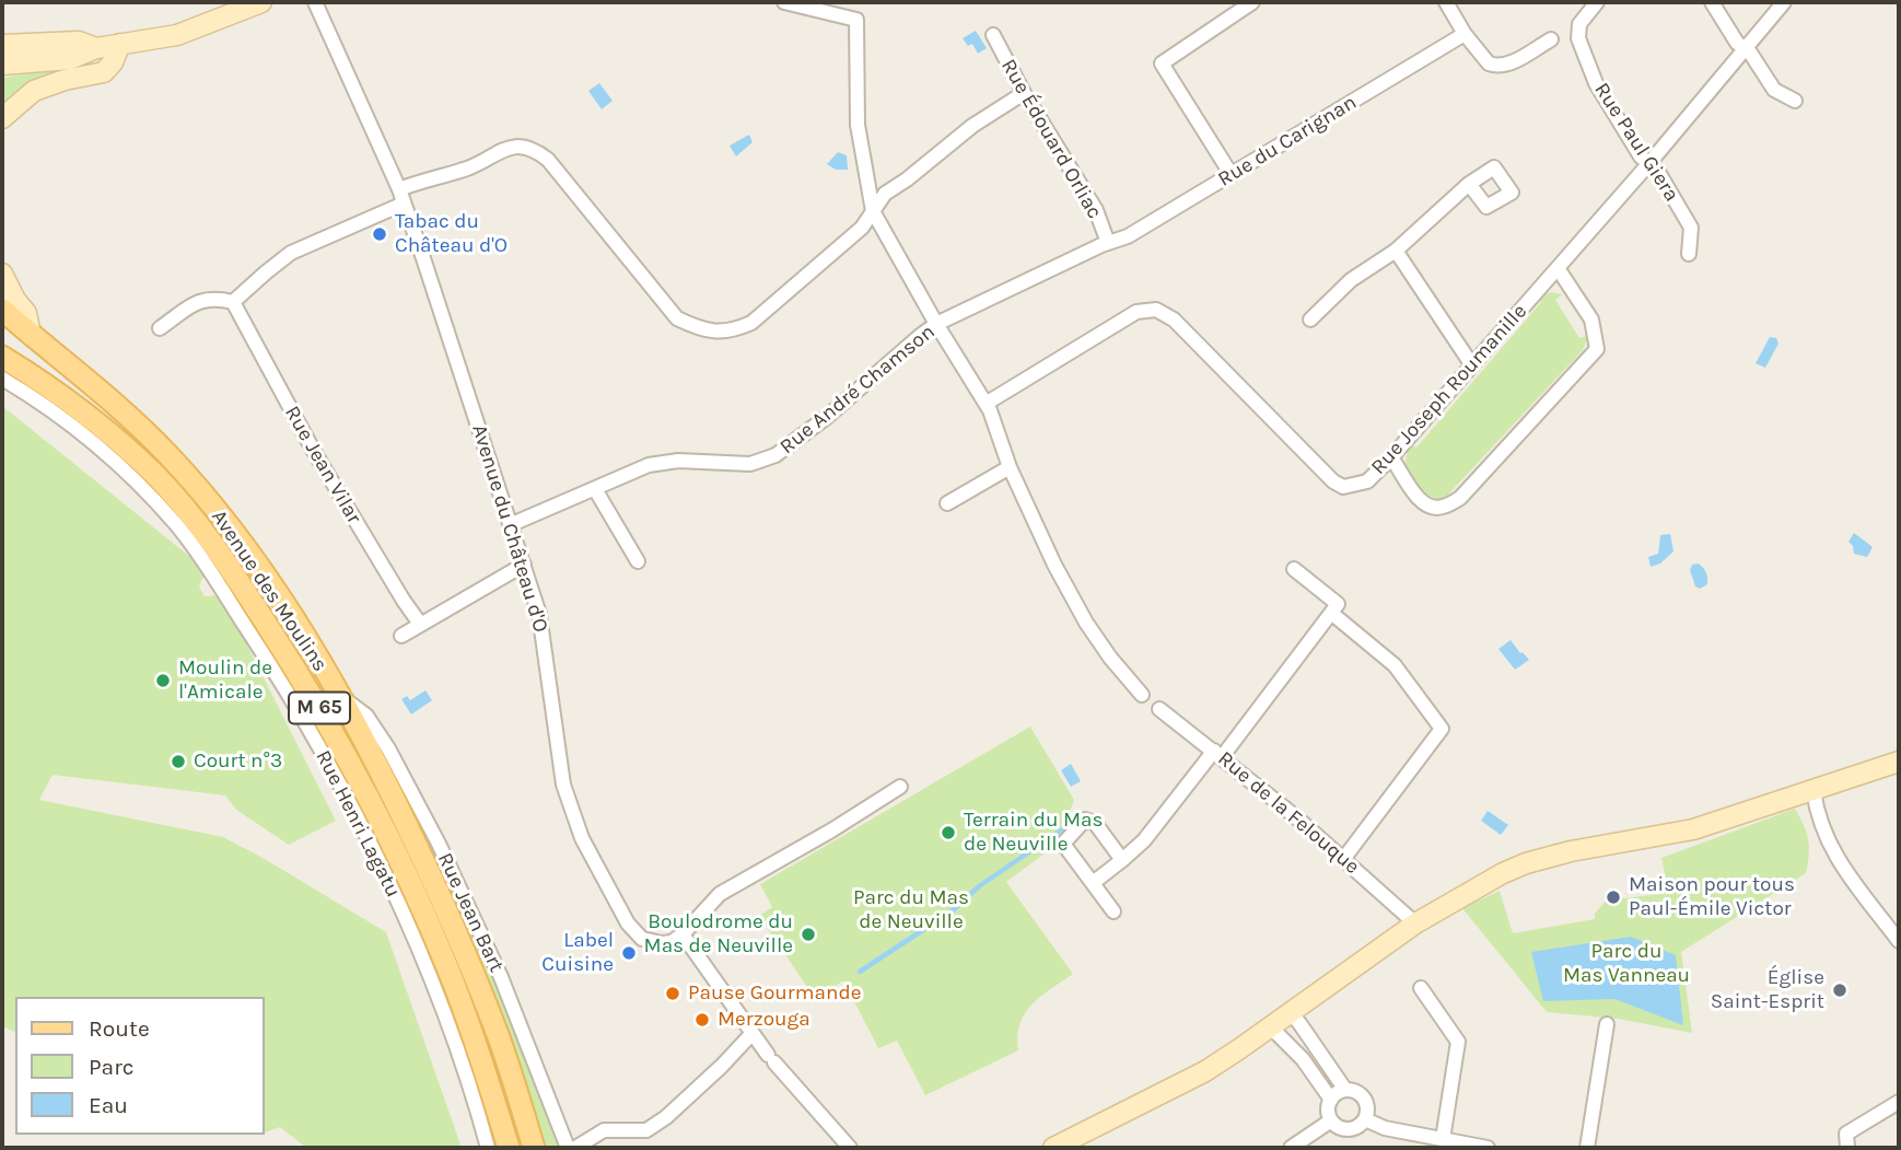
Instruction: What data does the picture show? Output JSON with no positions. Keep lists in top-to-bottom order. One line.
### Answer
{"streets":{"main road":["Avenue des Moulins","M 65"],"street":["Rue Édouard Orliac","Rue du Carignan","Rue Paul Giera","Rue André Chamson","Rue Joseph Roumanille","Rue Jean Vilar","Avenue du Château d'O","Rue de la Felouque","Rue Henri Lagatu","Rue Jean Bart"]},"crossings":[["Rue Édouard Orliac","Rue du Carignan"],["Rue Édouard Orliac","Rue André Chamson"],["Rue du Carignan","Rue André Chamson"],["Rue Paul Giera","Rue Joseph Roumanille"],["Rue André Chamson","Avenue du Château d'O"],["Avenue des Moulins","Rue Jean Bart"]],"parks":["Parc du Mas de Neuville","Parc du Mas Vanneau"],"places":["Tabac du Château d'O","Moulin de l'Amicale","Court n°3","Terrain du Mas de Neuville","Maison pour tous Paul-Émile Victor","Boulodrome du Mas de Neuville","Label Cuisine","Église Saint-Esprit","Pause Gourmande","Merzouga"],"legend":["Route","Parc","Eau"]}
